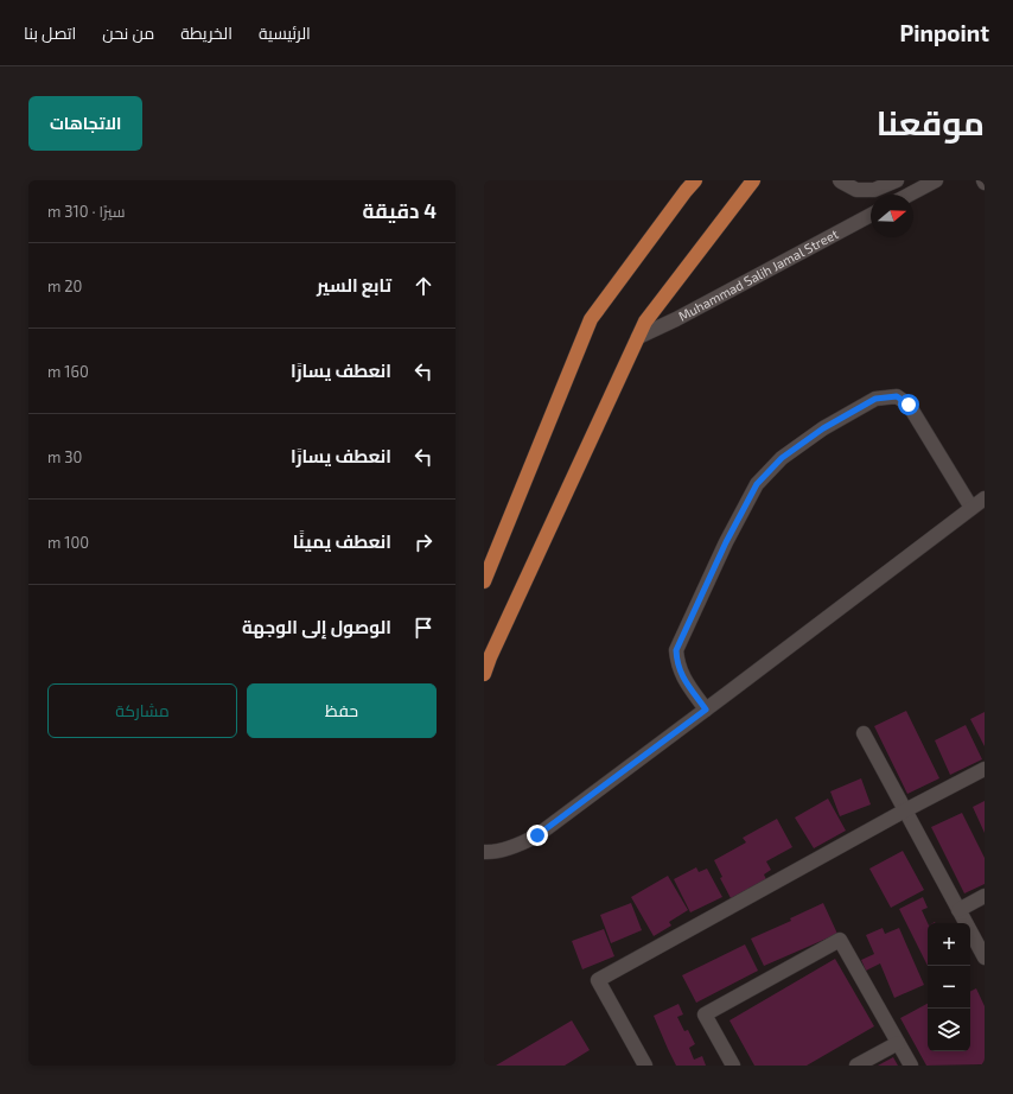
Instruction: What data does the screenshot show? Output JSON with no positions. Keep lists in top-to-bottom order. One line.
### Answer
{"streets":{"street":["Muhammad Salih Jamal Street"]},"north":"right","page":{"header":"Pinpoint","nav":["الرئيسية","الخريطة","من نحن","اتصل بنا"],"title":"موقعنا","buttons":["الاتجاهات",["حفظ","مشاركة"]],"heading":["4 دقيقة","سيرًا · 310 m"],"list":[["تابع السير","20 m"],["انعطف يسارًا","160 m"],["انعطف يسارًا","30 m"],["انعطف يمينًا","100 m"],"الوصول إلى الوجهة"],"map_buttons":["+","−"]}}
